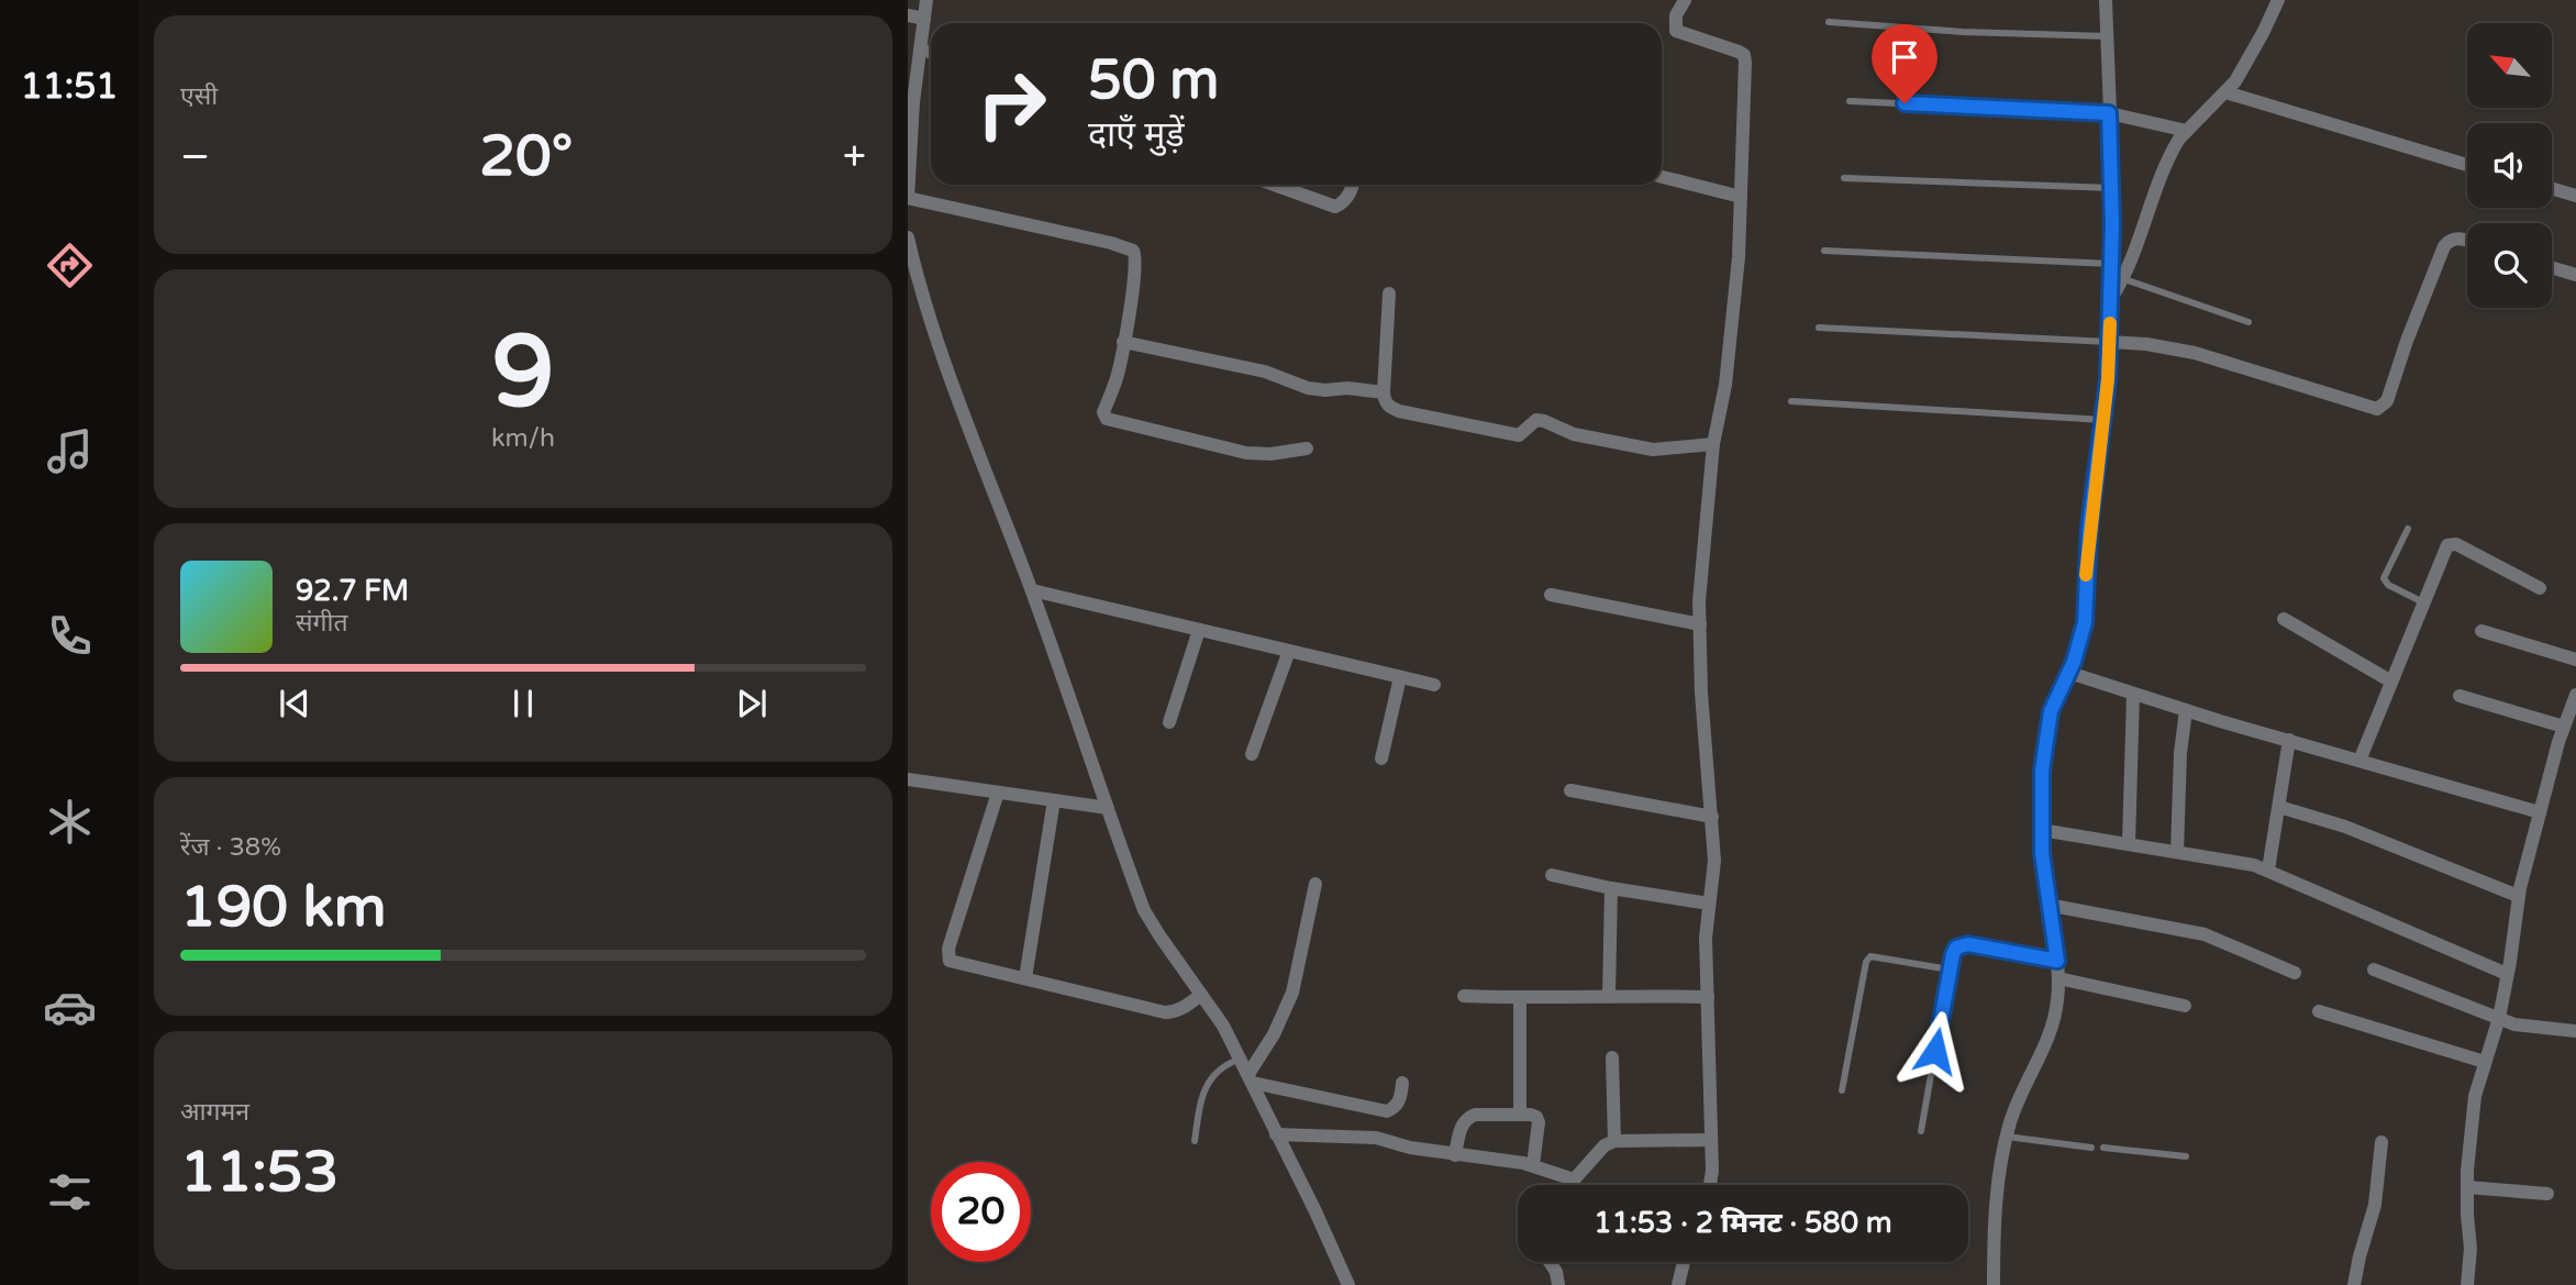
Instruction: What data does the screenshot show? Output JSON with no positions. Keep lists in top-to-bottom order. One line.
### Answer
{"north":"top left","page":{"tabs":"11:51","tile":["एसी",["9","km/h"],["रेंज · 38%","190 km"],["आगमन","11:53"]],"turn":["50 m","दाएँ मुड़ें"],"heat":["−","20°","+"],"song":["92.7 FM","संगीत"],"limit":"20","trip":"11:53 · 2 मिनट · 580 m"}}
